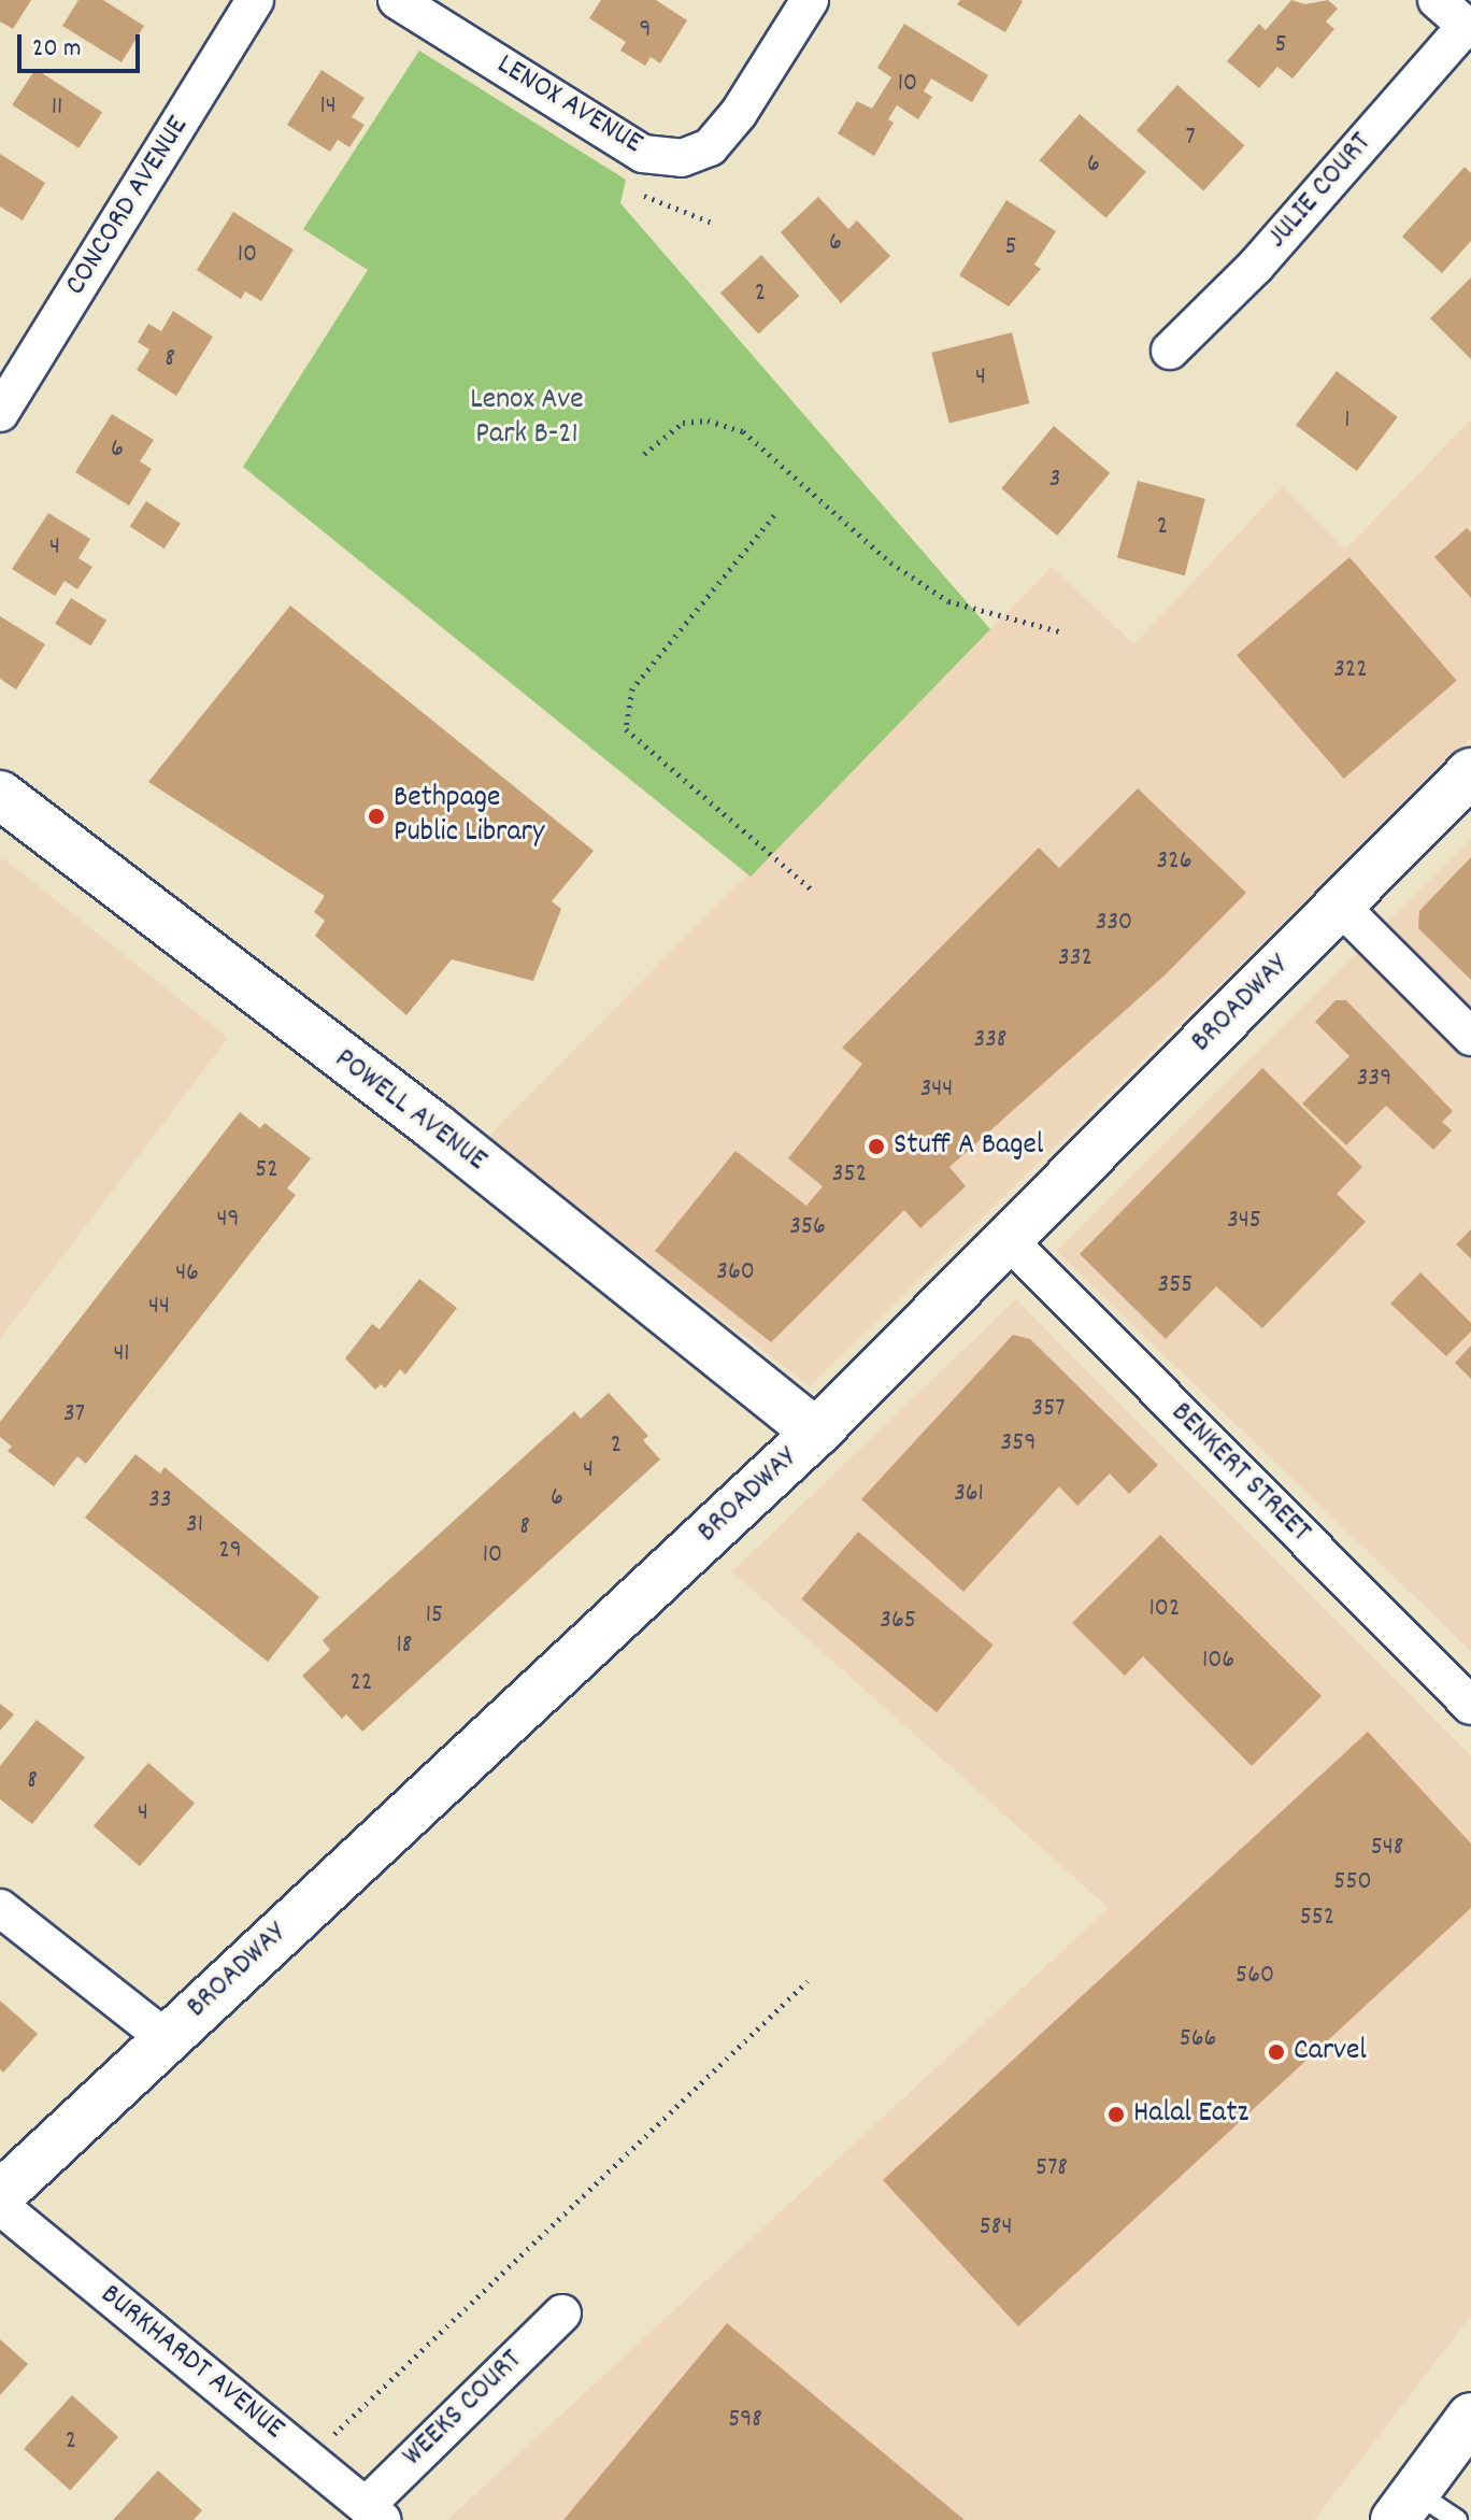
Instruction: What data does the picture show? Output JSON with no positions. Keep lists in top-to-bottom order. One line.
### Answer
{"streets":{"main road":["BROADWAY","POWELL AVENUE"],"street":["LENOX AVENUE","JULIE COURT","CONCORD AVENUE","BENKERT STREET","BURKHARDT AVENUE","WEEKS COURT"]},"crossings":[["BROADWAY","POWELL AVENUE"],["BROADWAY","BENKERT STREET"],["BURKHARDT AVENUE","WEEKS COURT"]],"parks":["Lenox Ave Park B-21"],"places":["Bethpage Public Library","Stuff A Bagel","Carvel","Halal Eatz"],"house_numbers":["9","5","10","14","11","7","6","6","5","10","2","8","4","1","6","3","2","4","322","326","330","332","338","339","344","52","352","49","345","356","360","46","355","44","41","357","37","359","2","4","361","6","33","31","8","29","10","102","15","365","18","106","22","8","4","548","550","552","560","566","578","584","598","2"],"scale_bar":"20 m"}
